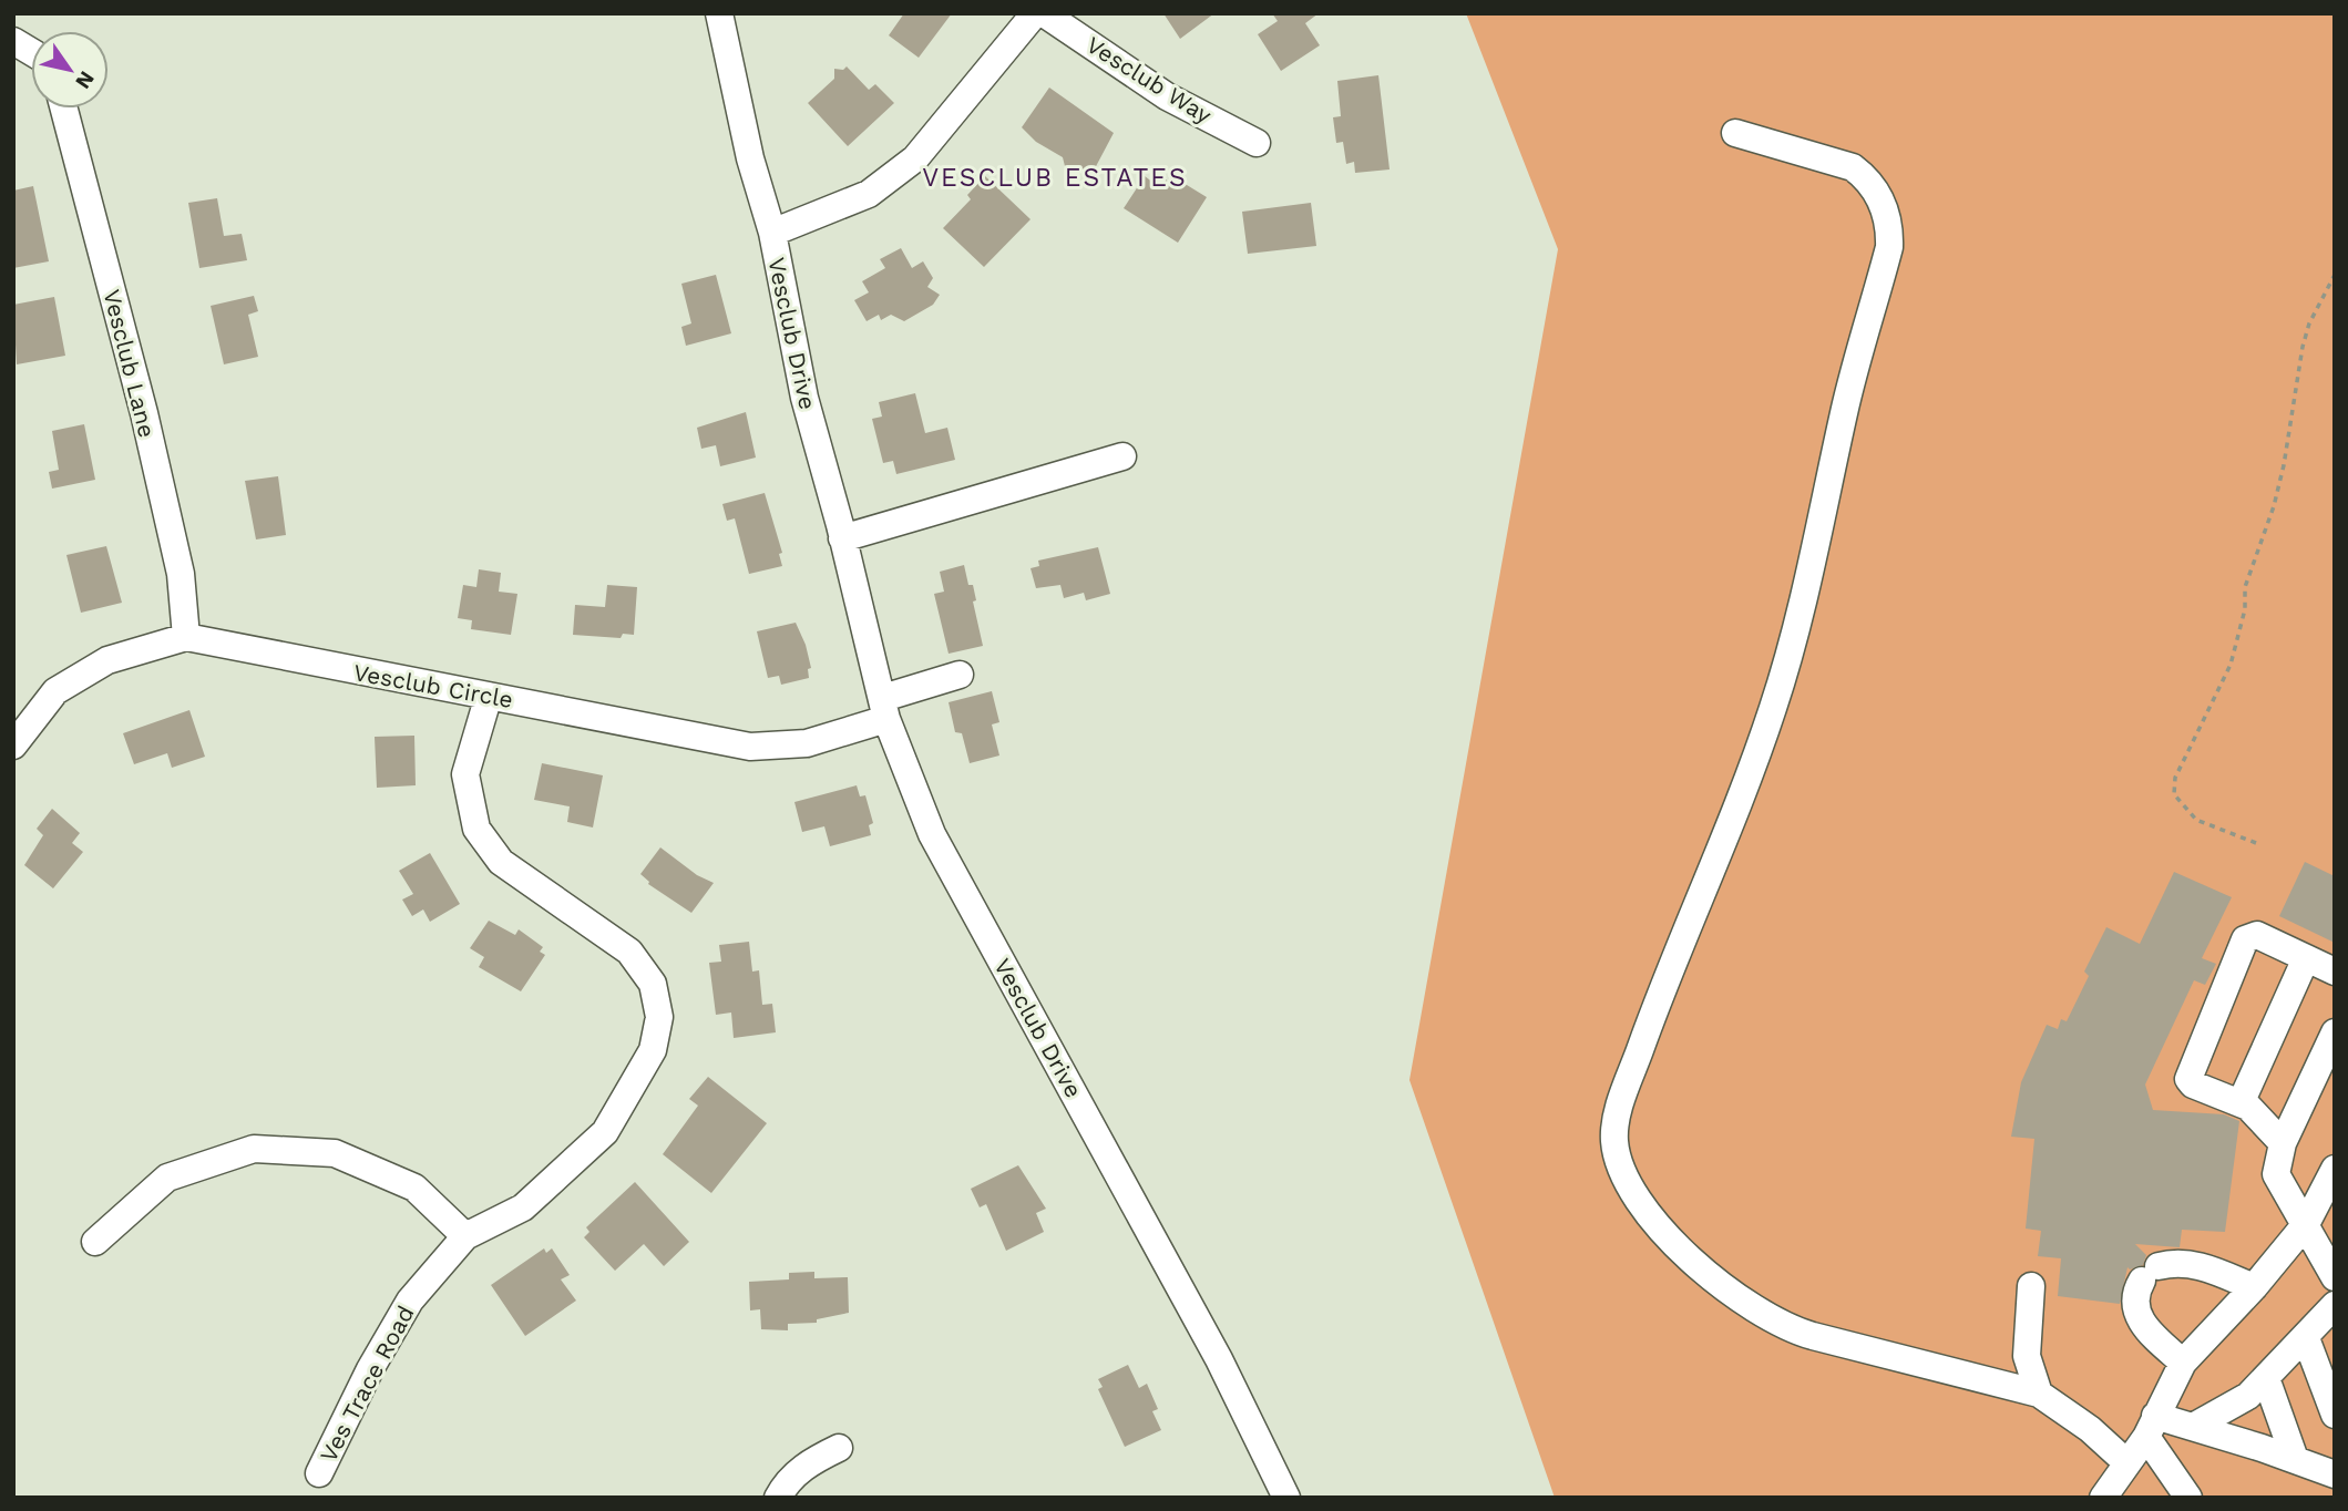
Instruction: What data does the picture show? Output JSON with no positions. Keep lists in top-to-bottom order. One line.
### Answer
{"streets":{"street":["Vesclub Way","Vesclub Drive","Vesclub Lane","Vesclub Circle","Ves Trace Road"]},"crossings":[["Vesclub Drive","Vesclub Circle"],["Vesclub Lane","Vesclub Circle"],["Vesclub Circle","Ves Trace Road"]],"districts":["VESCLUB ESTATES"],"north":"bottom right"}
